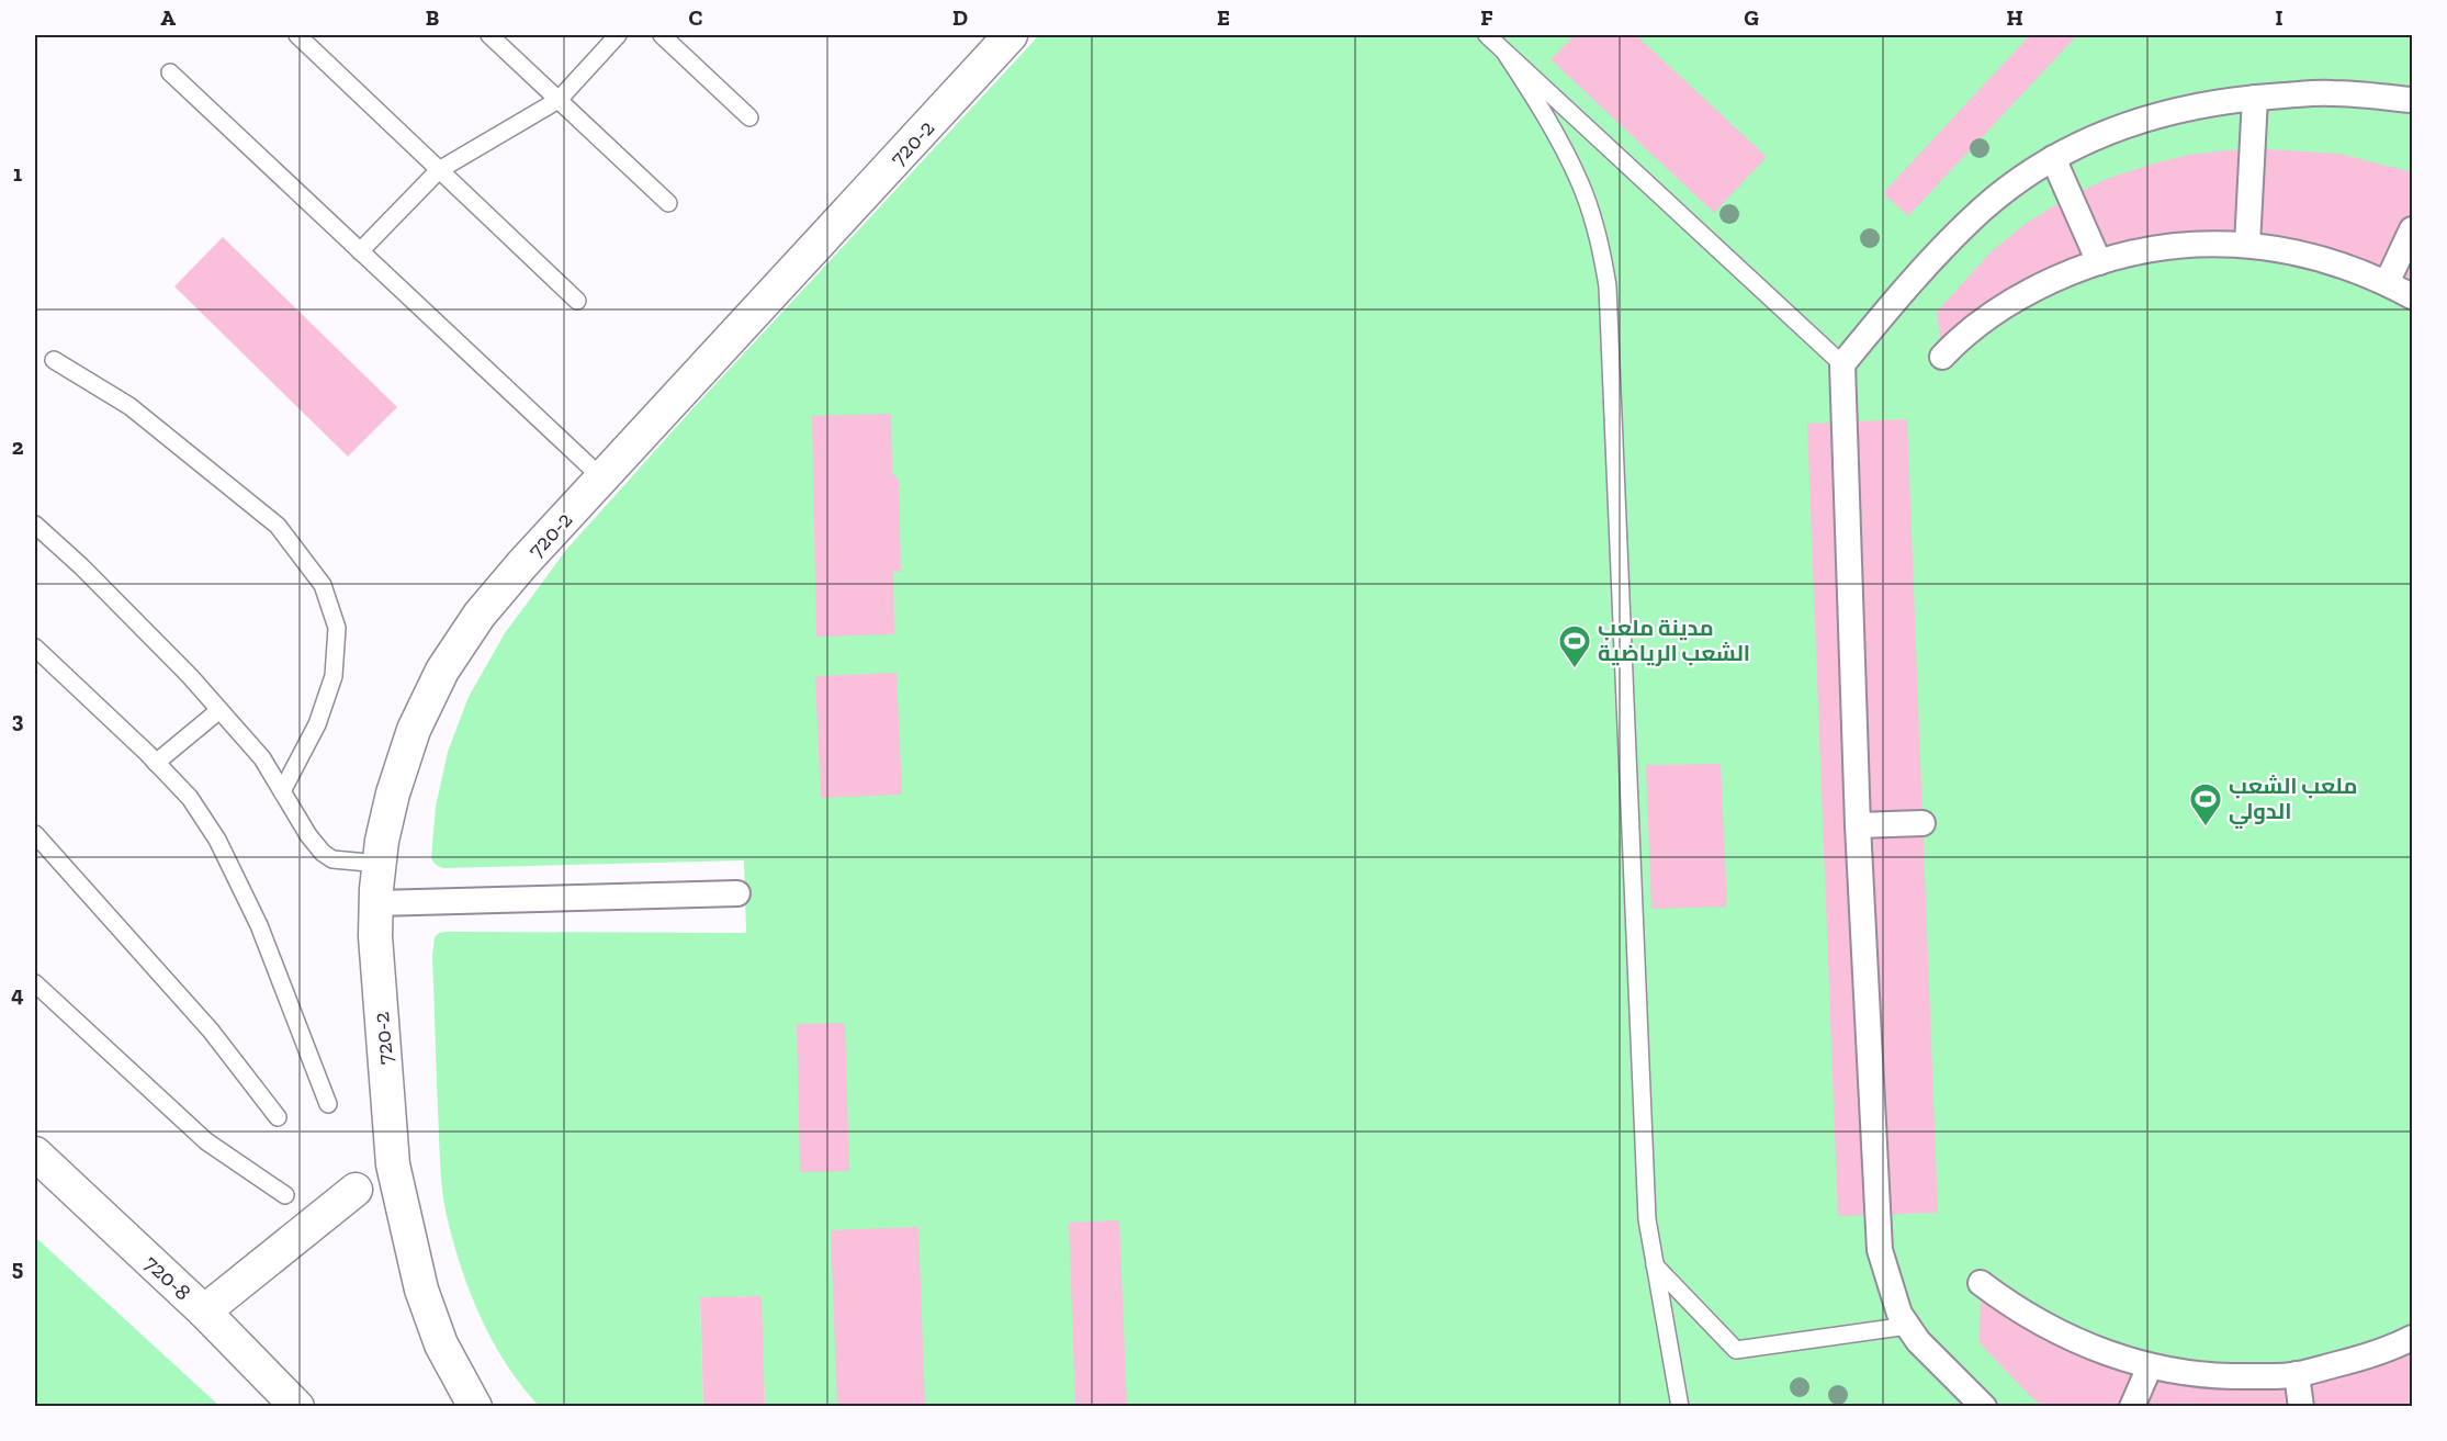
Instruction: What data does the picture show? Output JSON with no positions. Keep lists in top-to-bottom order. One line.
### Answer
{"streets":{"street":["720-2","720-8"]},"places":{"sports":["مدينة ملعب الشعب الرياضية","ملعب الشعب الدولي"]},"grid":{"columns":["A","B","C","D","E","F","G","H","I"],"rows":["1","2","3","4","5"]}}
